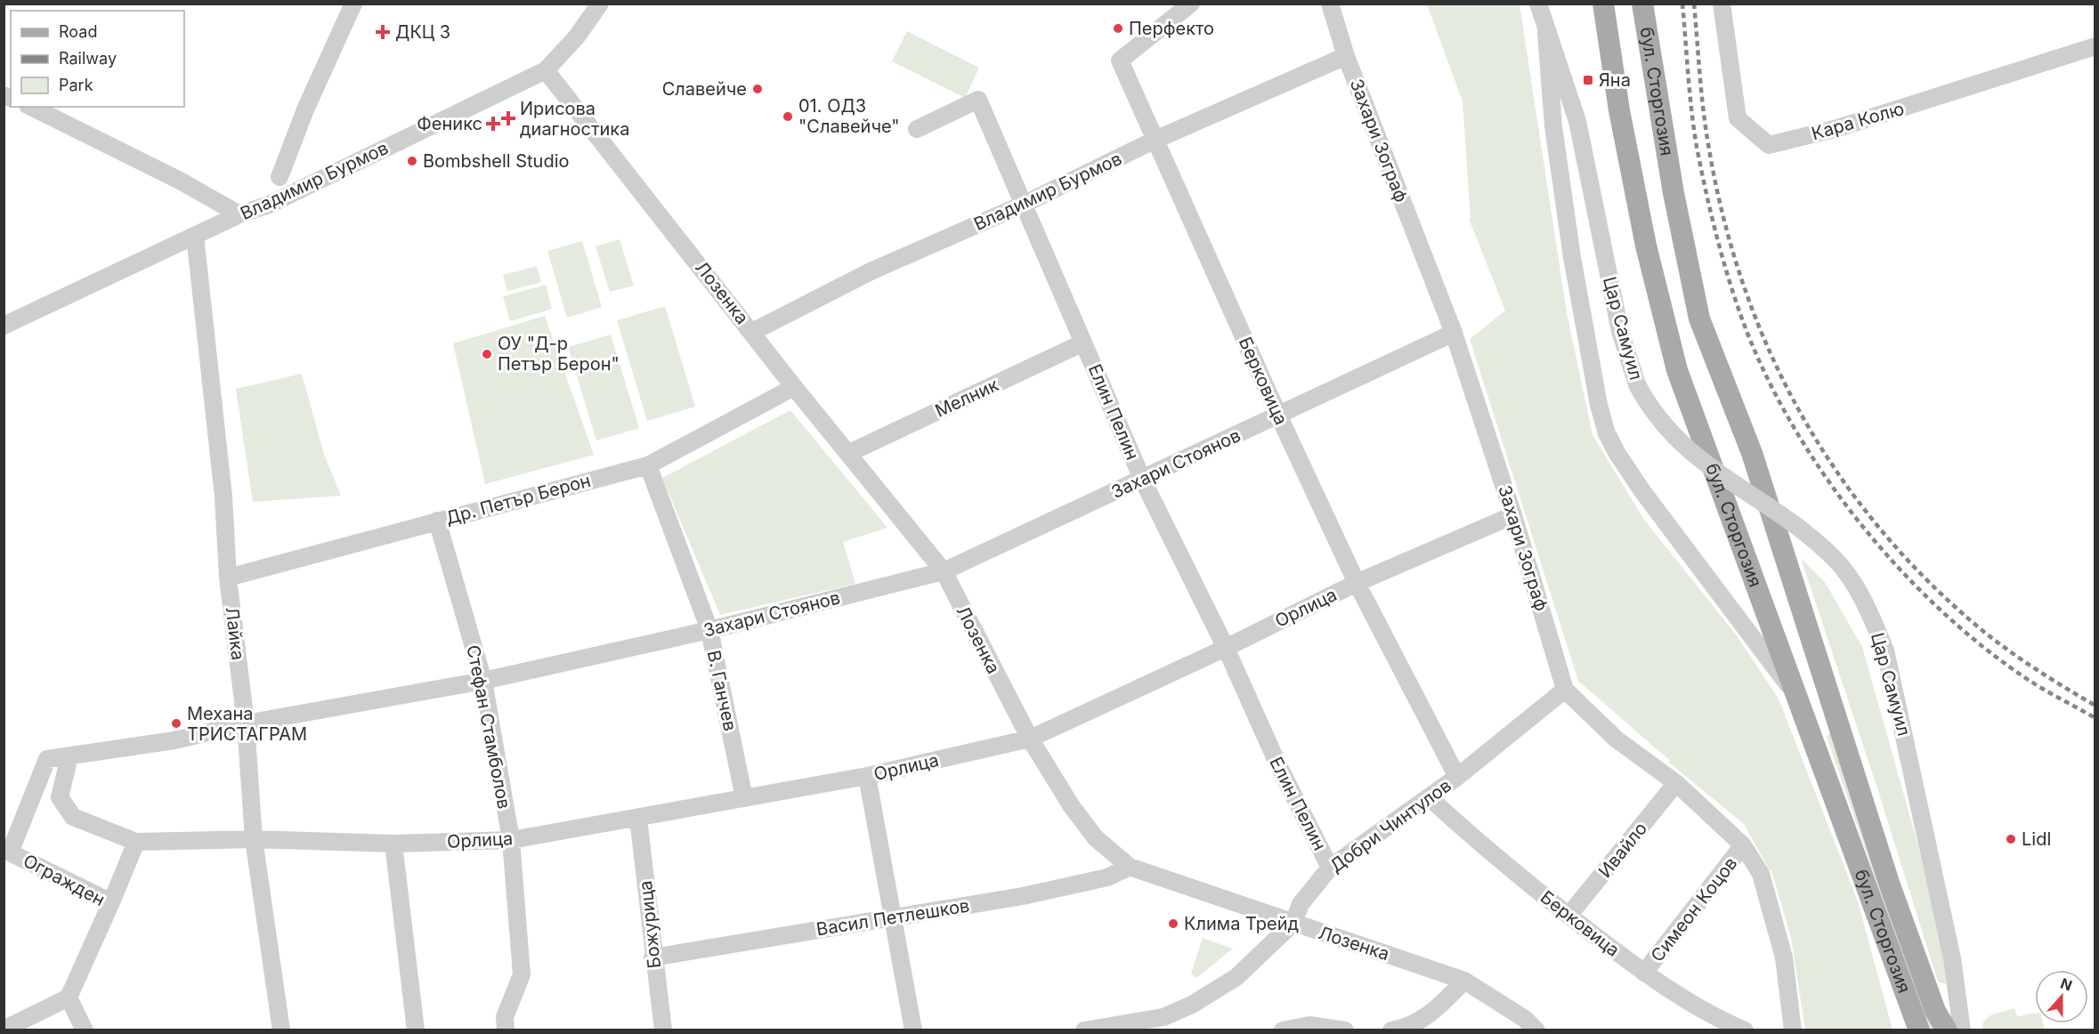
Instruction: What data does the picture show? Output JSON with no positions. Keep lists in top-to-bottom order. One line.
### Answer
{"streets":{"main road":["бул. Сторгозия"],"street":["Кара Колю","Захари Зограф","Владимир Бурмов","Лозенка","Цар Самуил","Берковица","Мелник","Елин Пелин","Захари Стоянов","Др. Петър Берон","Орлица","Лайка","В. Ганчев","Стефан Стамболов","Добри Чинтулов","Ивайло","Огражден","Симеон Коцов","Васил Петлешков","Божурица"]},"crossings":[["бул. Сторгозия","Цар Самуил"],["Захари Зограф","Владимир Бурмов"],["Захари Зограф","Захари Стоянов"],["Захари Зограф","Орлица"],["Захари Зограф","Добри Чинтулов"],["Захари Зограф","Ивайло"],["Захари Зограф","Симеон Коцов"],["Владимир Бурмов","Лозенка"],["Владимир Бурмов","Берковица"],["Владимир Бурмов","Елин Пелин"],["Владимир Бурмов","Лайка"],["Лозенка","Мелник"],["Лозенка","Захари Стоянов"],["Лозенка","Др. Петър Берон"],["Лозенка","Орлица"],["Лозенка","Добри Чинтулов"],["Лозенка","Васил Петлешков"],["Берковица","Захари Стоянов"],["Берковица","Орлица"],["Берковица","Добри Чинтулов"],["Берковица","Ивайло"],["Берковица","Симеон Коцов"],["Мелник","Елин Пелин"],["Елин Пелин","Захари Стоянов"],["Елин Пелин","Орлица"],["Елин Пелин","Добри Чинтулов"],["Захари Стоянов","Лайка"],["Захари Стоянов","В. Ганчев"],["Захари Стоянов","Стефан Стамболов"],["Захари Стоянов","Огражден"],["Др. Петър Берон","Лайка"],["Др. Петър Берон","В. Ганчев"],["Др. Петър Берон","Стефан Стамболов"],["Орлица","Лайка"],["Орлица","В. Ганчев"],["Орлица","Стефан Стамболов"],["Орлица","Божурица"],["Васил Петлешков","Божурица"]],"places":{"other":["Перфекто","Славейче","01. ОДЗ \"Славейче\"","Bombshell Studio","ОУ \"Д-р Петър Берон\"","Механа ТРИСТАГРАМ","Lidl","Клима Трейд"],"health":["ДКЦ 3","Ирисова диагностика","Феникс"],"transit":["Яна"]},"legend":["Road","Railway","Park"],"north":"top"}
